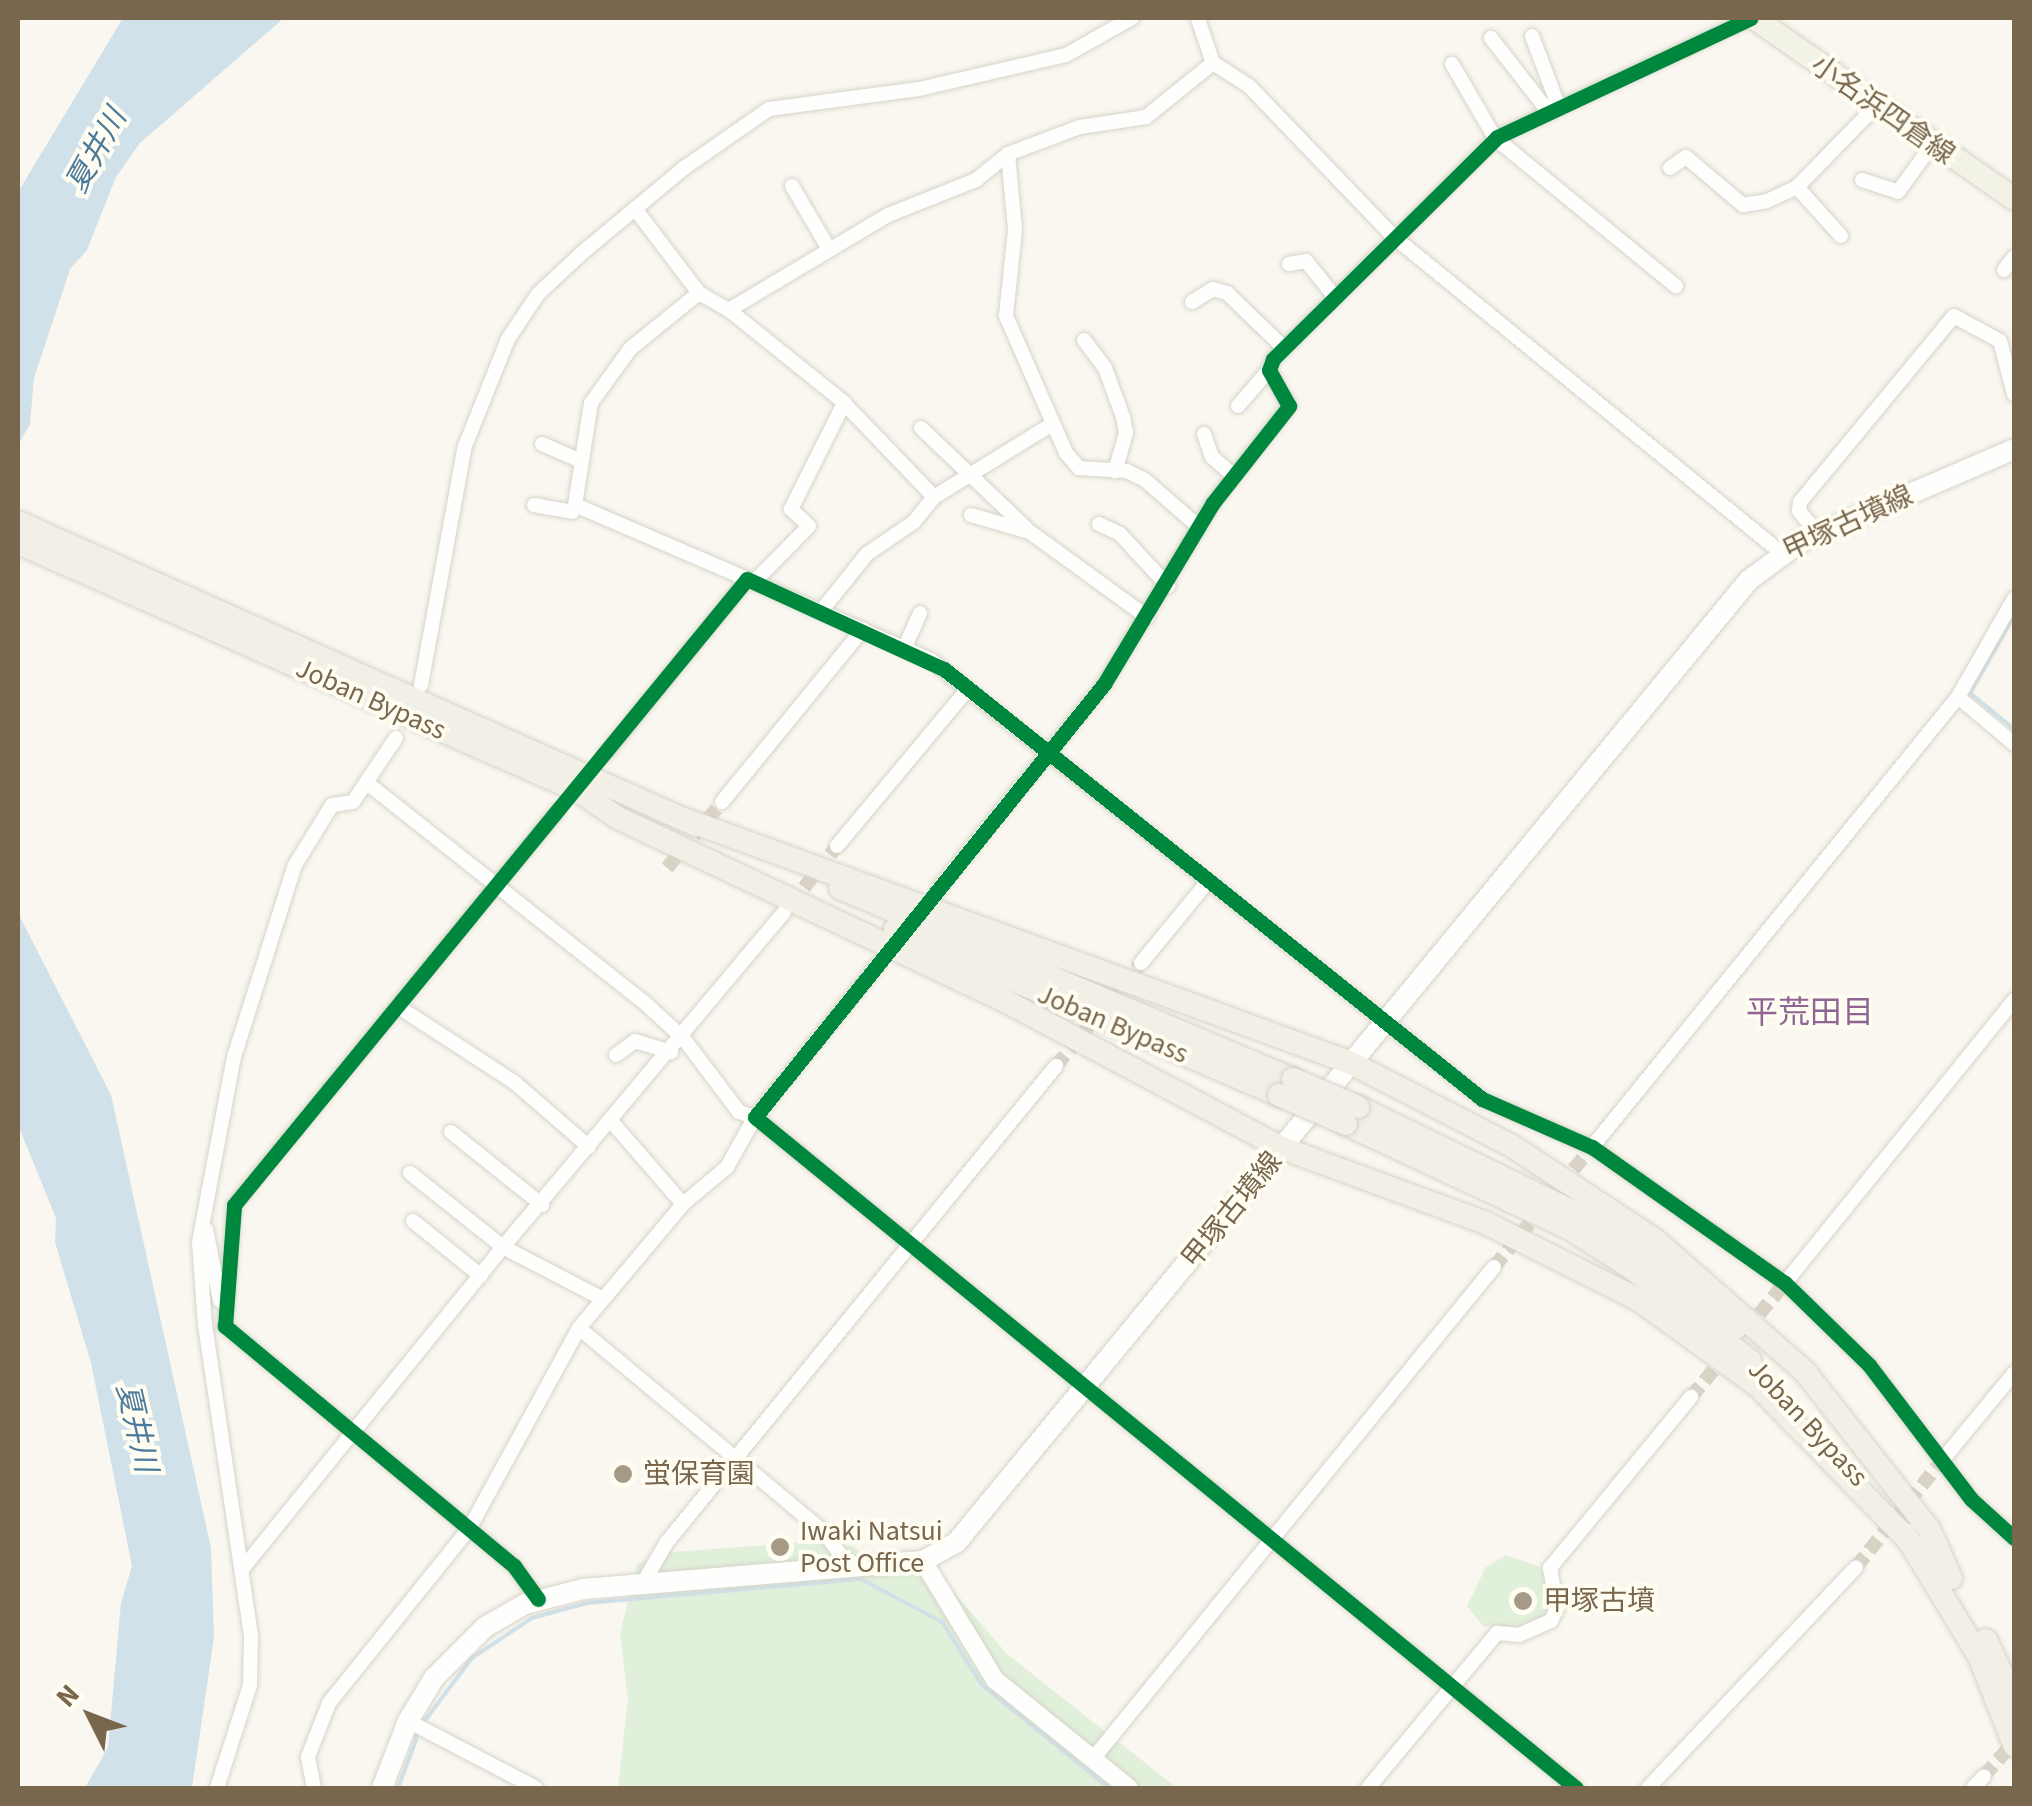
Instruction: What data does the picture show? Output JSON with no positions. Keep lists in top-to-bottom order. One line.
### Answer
{"streets":{"highway":["Joban Bypass"],"main road":["小名浜四倉線","甲塚古墳線"]},"districts":["平荒田目"],"water":["夏井川"],"places":["蛍保育園","Iwaki Natsui Post Office","甲塚古墳"],"north":"top left"}
